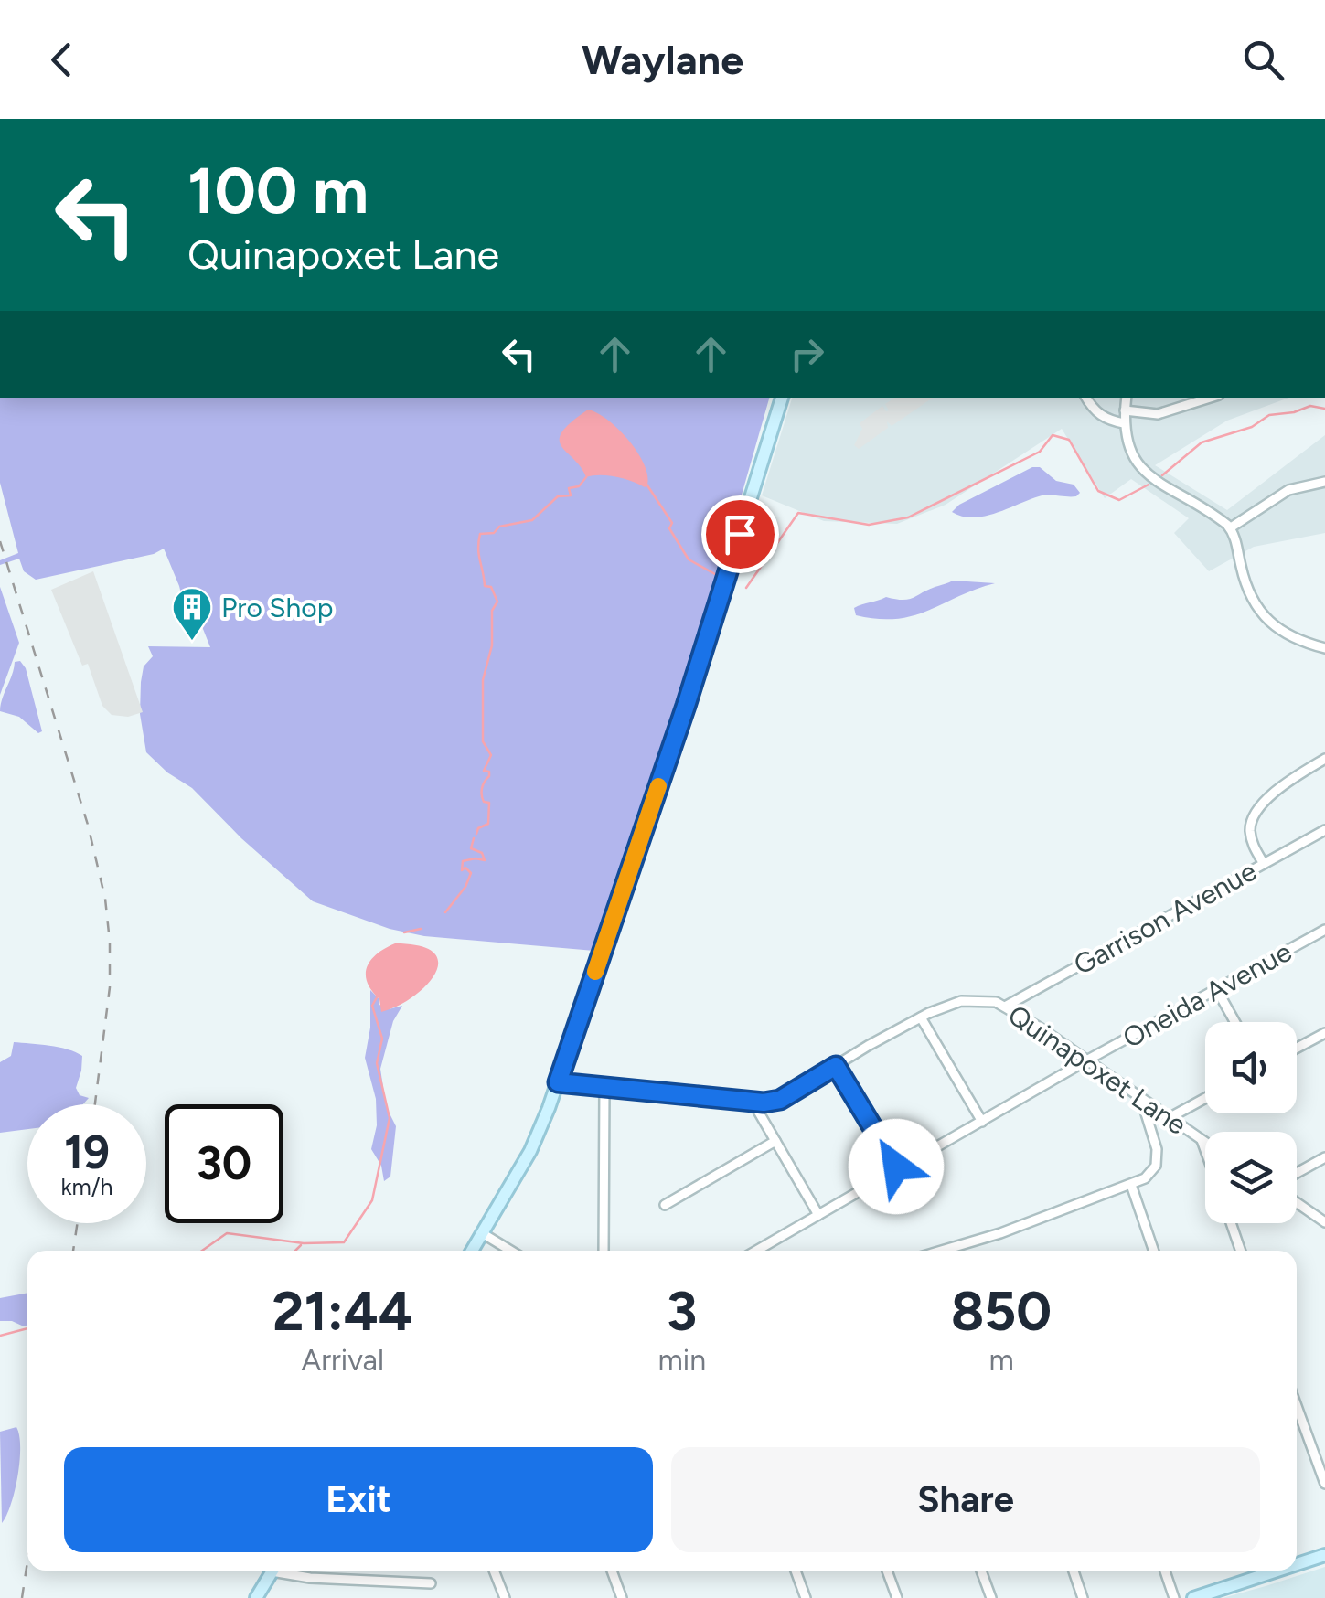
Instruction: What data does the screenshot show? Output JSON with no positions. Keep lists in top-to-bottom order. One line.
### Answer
{"streets":{"street":["Garrison Avenue","Oneida Avenue","Quinapoxet Lane"]},"crossings":[["Garrison Avenue","Quinapoxet Lane"],["Oneida Avenue","Quinapoxet Lane"]],"places":{"building":["Pro Shop"]},"page":{"header":"Waylane","turn":["100 m","Quinapoxet Lane"],"speed":"19 km/h","limit":"30","eta":["21:44","Arrival","3","min","850","m"],"buttons":["Exit","Share"]}}
